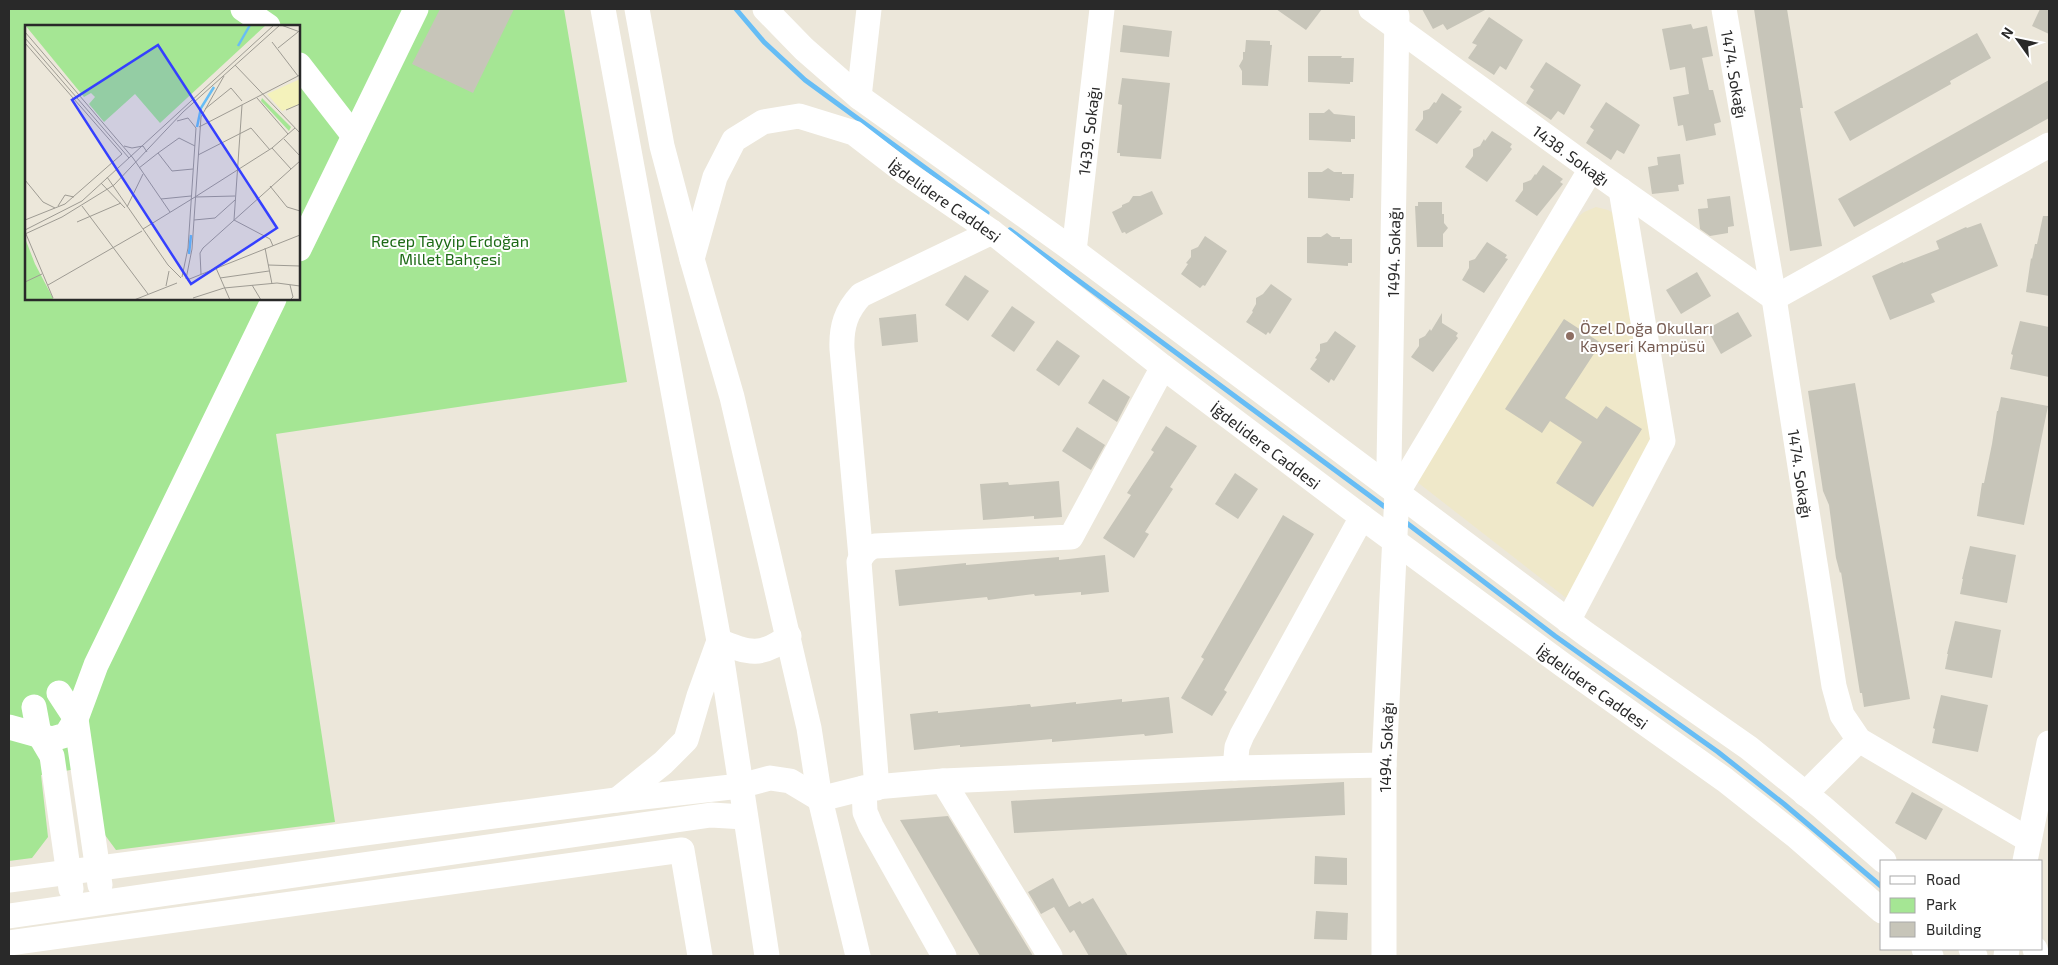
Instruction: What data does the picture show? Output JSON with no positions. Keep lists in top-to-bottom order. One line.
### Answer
{"streets":{"street":["1474. Sokağı","1439. Sokağı","1438. Sokağı","İğdelidere Caddesi","1494. Sokağı"]},"crossings":[["1474. Sokağı","1438. Sokağı"],["1439. Sokağı","İğdelidere Caddesi"],["1438. Sokağı","1494. Sokağı"],["İğdelidere Caddesi","1494. Sokağı"]],"parks":["Recep Tayyip Erdoğan Millet Bahçesi"],"places":["Özel Doğa Okulları Kayseri Kampüsü"],"legend":["Road","Park","Building"],"north":"top left"}
